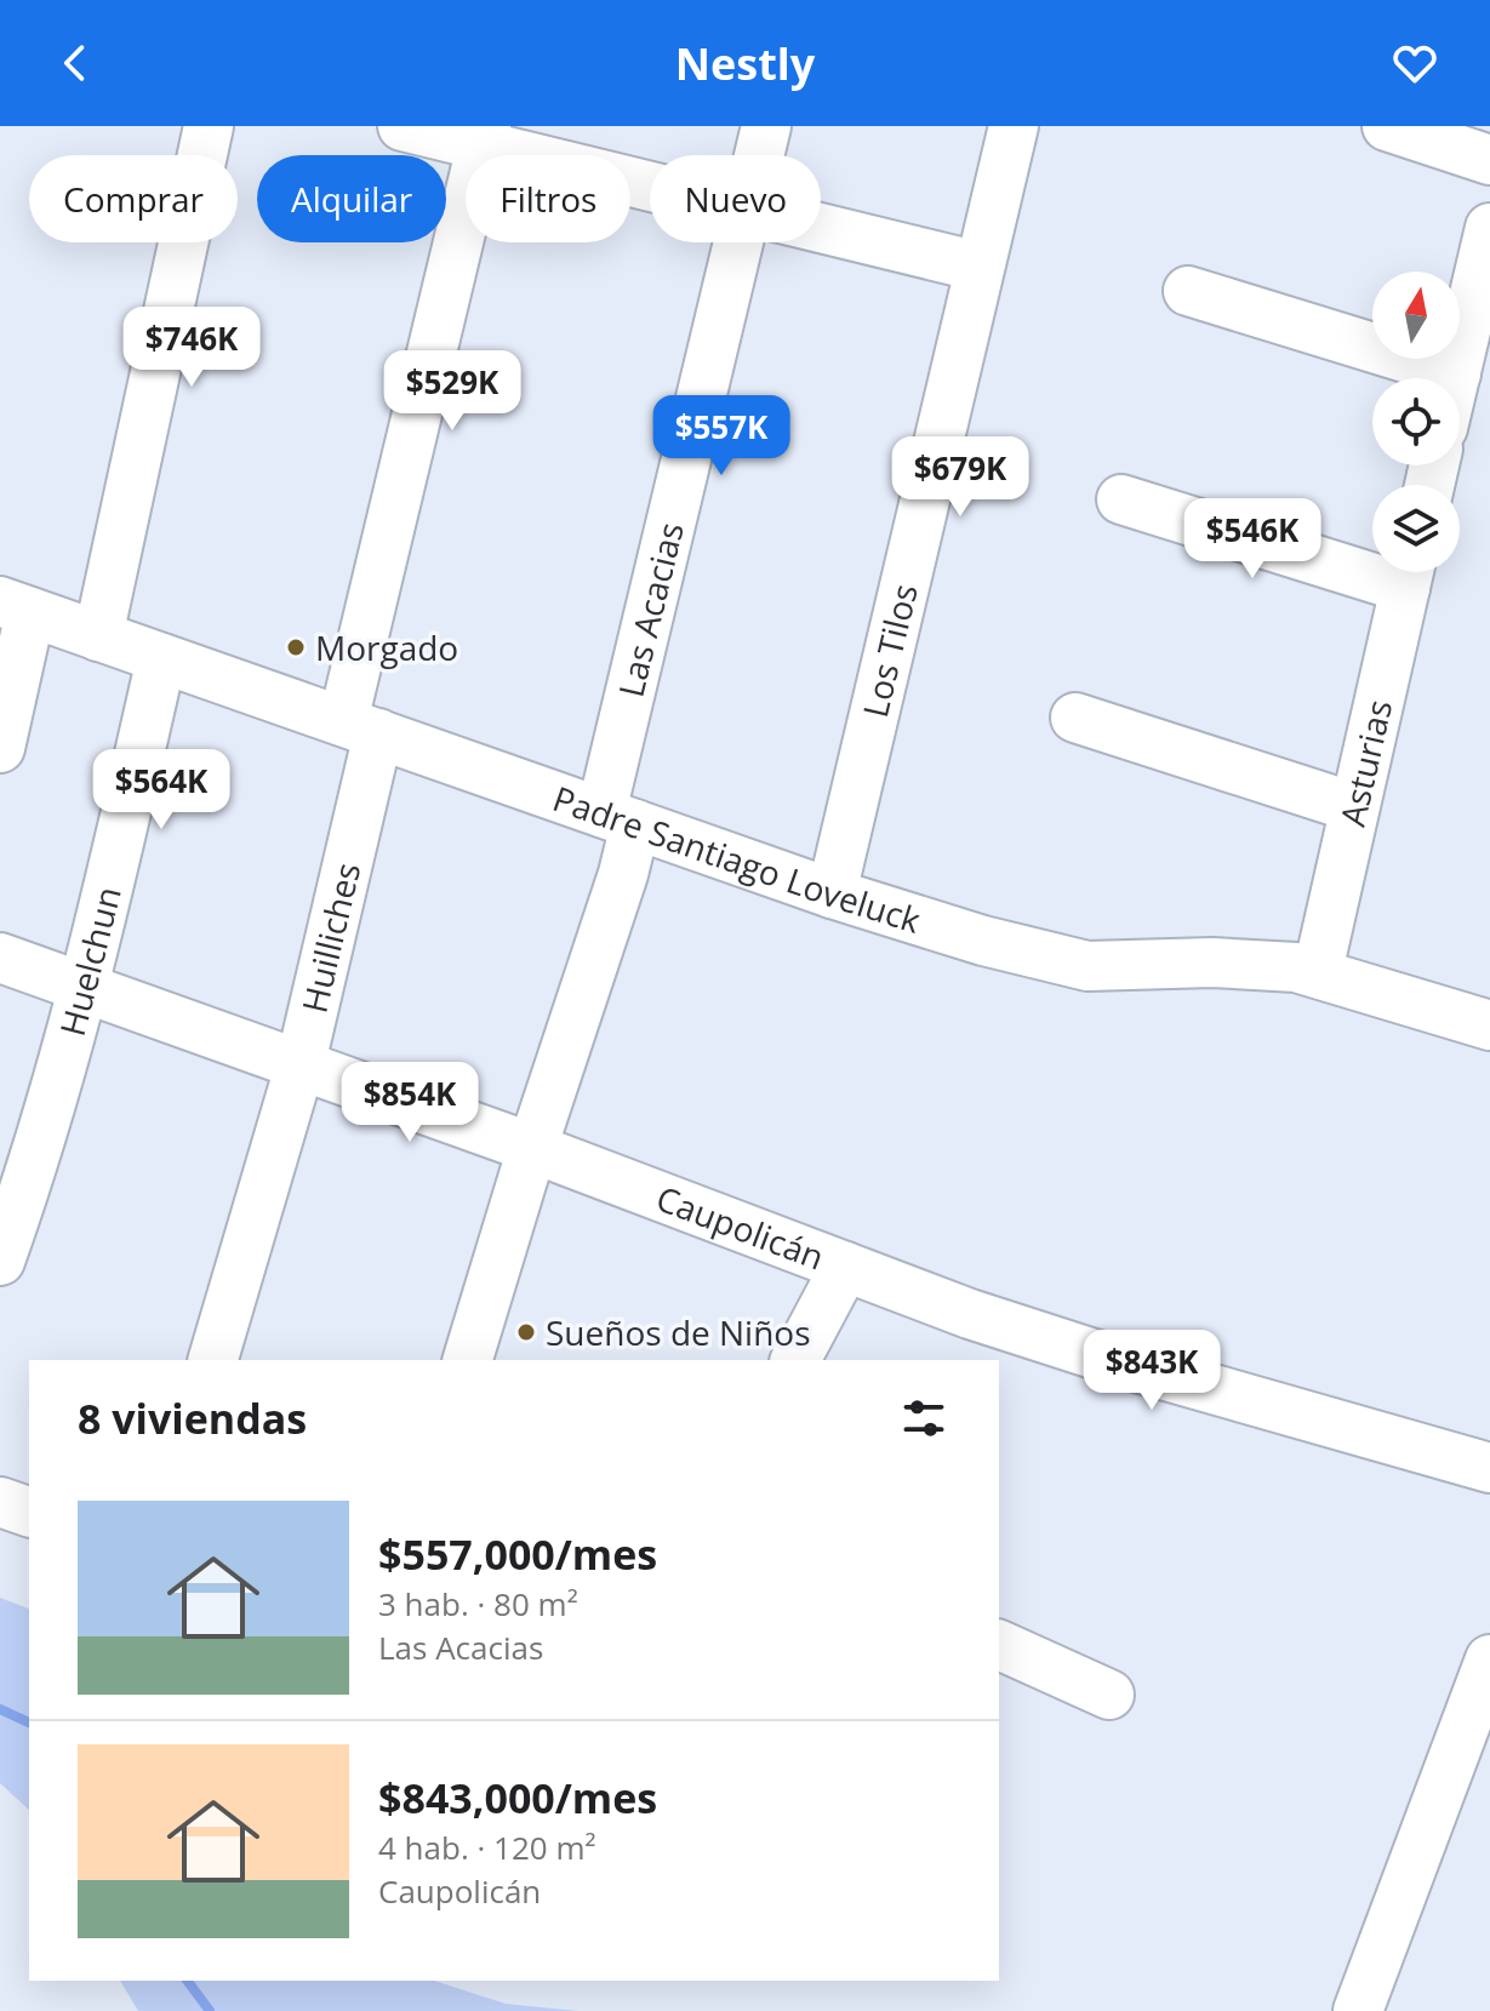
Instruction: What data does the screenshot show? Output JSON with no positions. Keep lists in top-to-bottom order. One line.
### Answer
{"streets":{"street":["Las Acacias","Los Tilos","Asturias","Padre Santiago Loveluck","Huilliches","Huelchun","Caupolicán"]},"crossings":[["Las Acacias","Padre Santiago Loveluck"],["Las Acacias","Caupolicán"],["Los Tilos","Padre Santiago Loveluck"],["Asturias","Padre Santiago Loveluck"],["Padre Santiago Loveluck","Huilliches"],["Padre Santiago Loveluck","Huelchun"],["Huilliches","Caupolicán"],["Huelchun","Caupolicán"]],"places":["Morgado","Sueños de Niños"],"north":"top","page":{"header":"Nestly","chip":["Comprar","Alquilar","Filtros","Nuevo"],"price":["$746K","$529K","$557K","$679K","$546K","$564K","$854K","$843K"],"heading":"8 viviendas","list":[{"name":"$557,000/mes","note":"3 hab. · 80 m² · Las Acacias"},{"name":"$843,000/mes","note":"4 hab. · 120 m² · Caupolicán"}]}}
